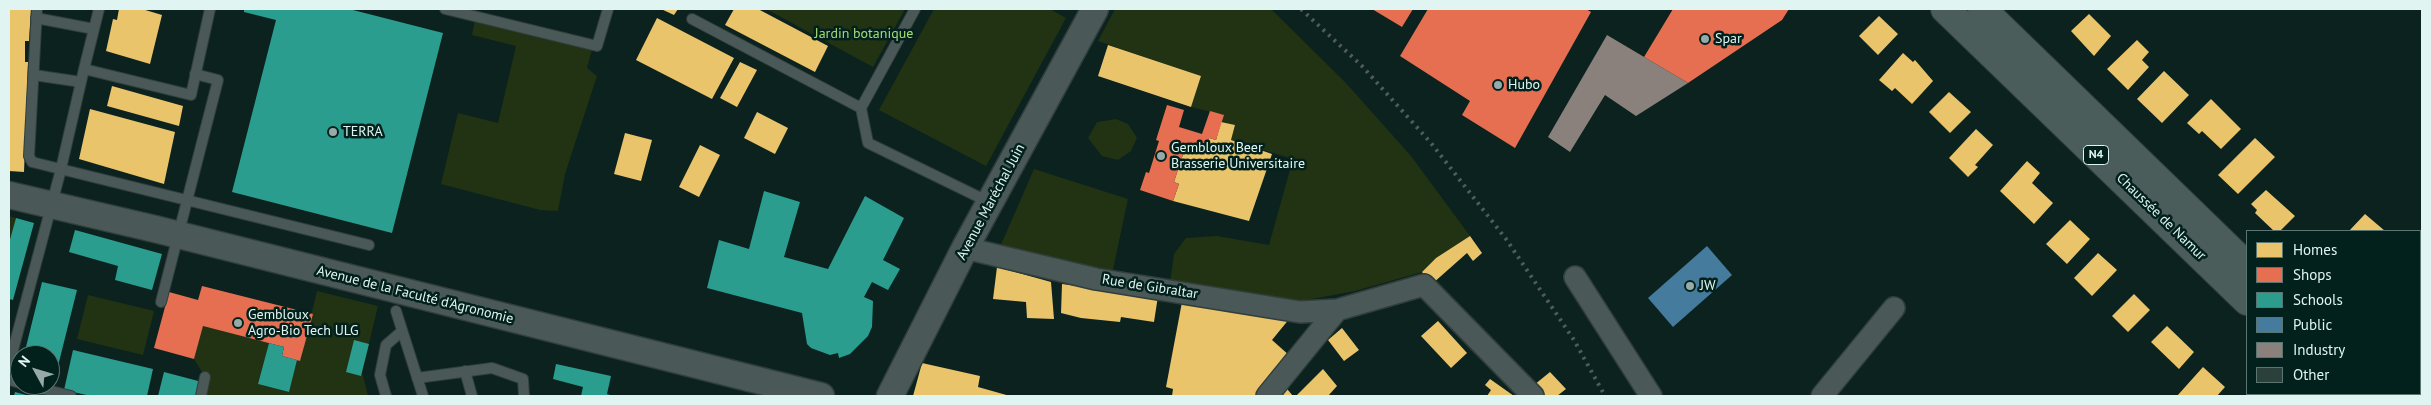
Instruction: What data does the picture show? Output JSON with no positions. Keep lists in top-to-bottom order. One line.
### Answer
{"streets":{"main road":["N4","Chaussée de Namur"],"street":["Avenue Maréchal Juin","Rue de Gibraltar","Avenue de la Faculté d'Agronomie"]},"crossings":[["Avenue Maréchal Juin","Rue de Gibraltar"]],"parks":["Jardin botanique"],"places":["Spar","Hubo","TERRA","Gembloux Beer Brasserie Universitaire","JW","Gembloux Agro-Bio Tech ULG"],"legend":["Homes","Shops","Schools","Public","Industry","Other"],"north":"top left"}
